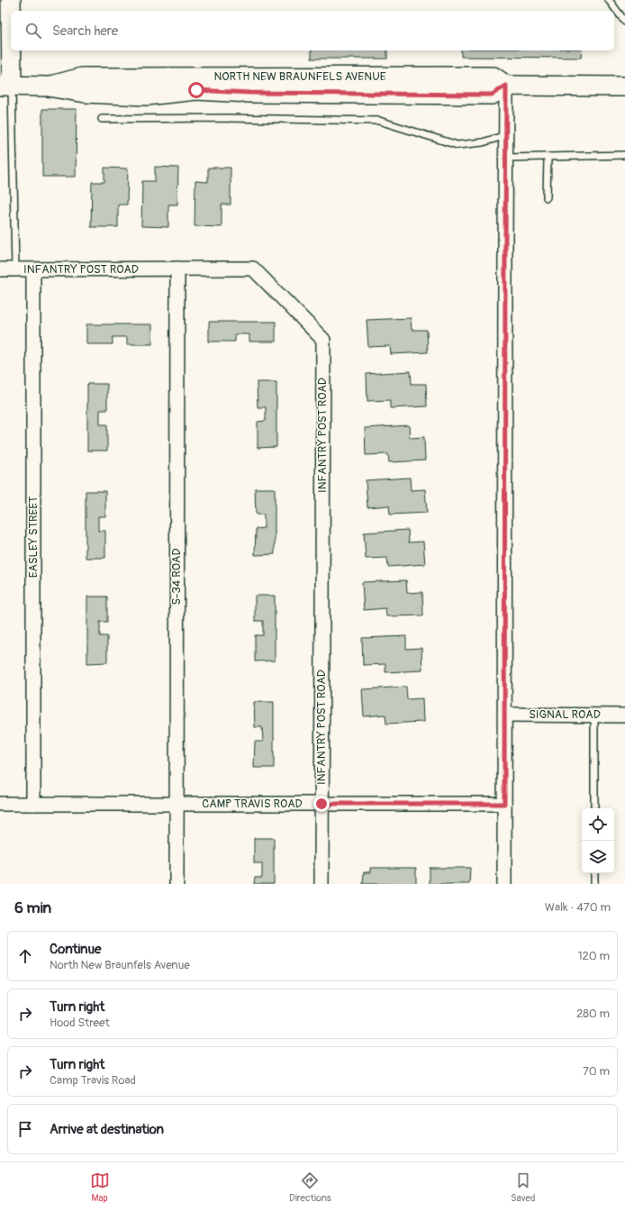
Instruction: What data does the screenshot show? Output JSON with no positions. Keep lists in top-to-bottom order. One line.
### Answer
{"streets":{"street":["NORTH NEW BRAUNFELS AVENUE","INFANTRY POST ROAD","EASLEY STREET","S-34 ROAD","SIGNAL ROAD","CAMP TRAVIS ROAD"]},"crossings":[["INFANTRY POST ROAD","EASLEY STREET"],["INFANTRY POST ROAD","S-34 ROAD"],["INFANTRY POST ROAD","CAMP TRAVIS ROAD"],["EASLEY STREET","CAMP TRAVIS ROAD"],["S-34 ROAD","CAMP TRAVIS ROAD"]],"page":{"search":"Search here","heading":["6 min","Walk · 470 m"],"list":[["Continue","North New Braunfels Avenue","120 m"],["Turn right","Hood Street","280 m"],["Turn right","Camp Travis Road","70 m"],"Arrive at destination"],"nav":["Map","Directions","Saved"]}}
